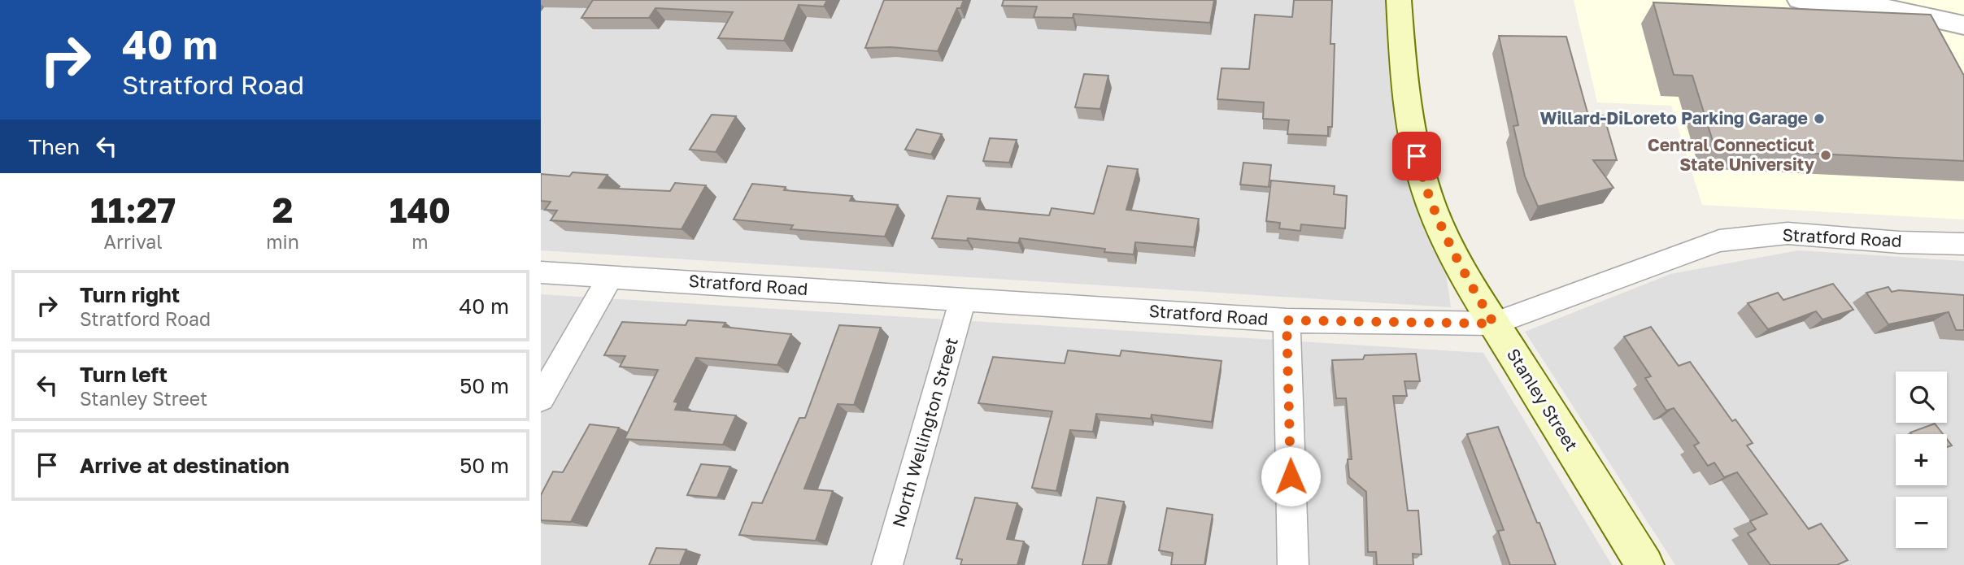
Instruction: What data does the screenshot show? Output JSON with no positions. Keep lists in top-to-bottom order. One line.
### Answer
{"streets":{"main road":["Stanley Street"],"street":["Stratford Road","North Wellington Street"]},"crossings":[["Stratford Road","Stanley Street"],["Stratford Road","North Wellington Street"]],"places":["Willard-DiLoreto Parking Garage","Central Connecticut State University"],"page":{"turn":["40 m","Stratford Road"],"then":"Then","eta":["11:27","Arrival","2","min","140","m"],"list":[{"name":"Turn right","note":"Stratford Road","value":"40 m"},{"name":"Turn left","note":"Stanley Street","value":"50 m"},{"name":"Arrive at destination","value":"50 m"}],"map_buttons":["+","−"]}}
